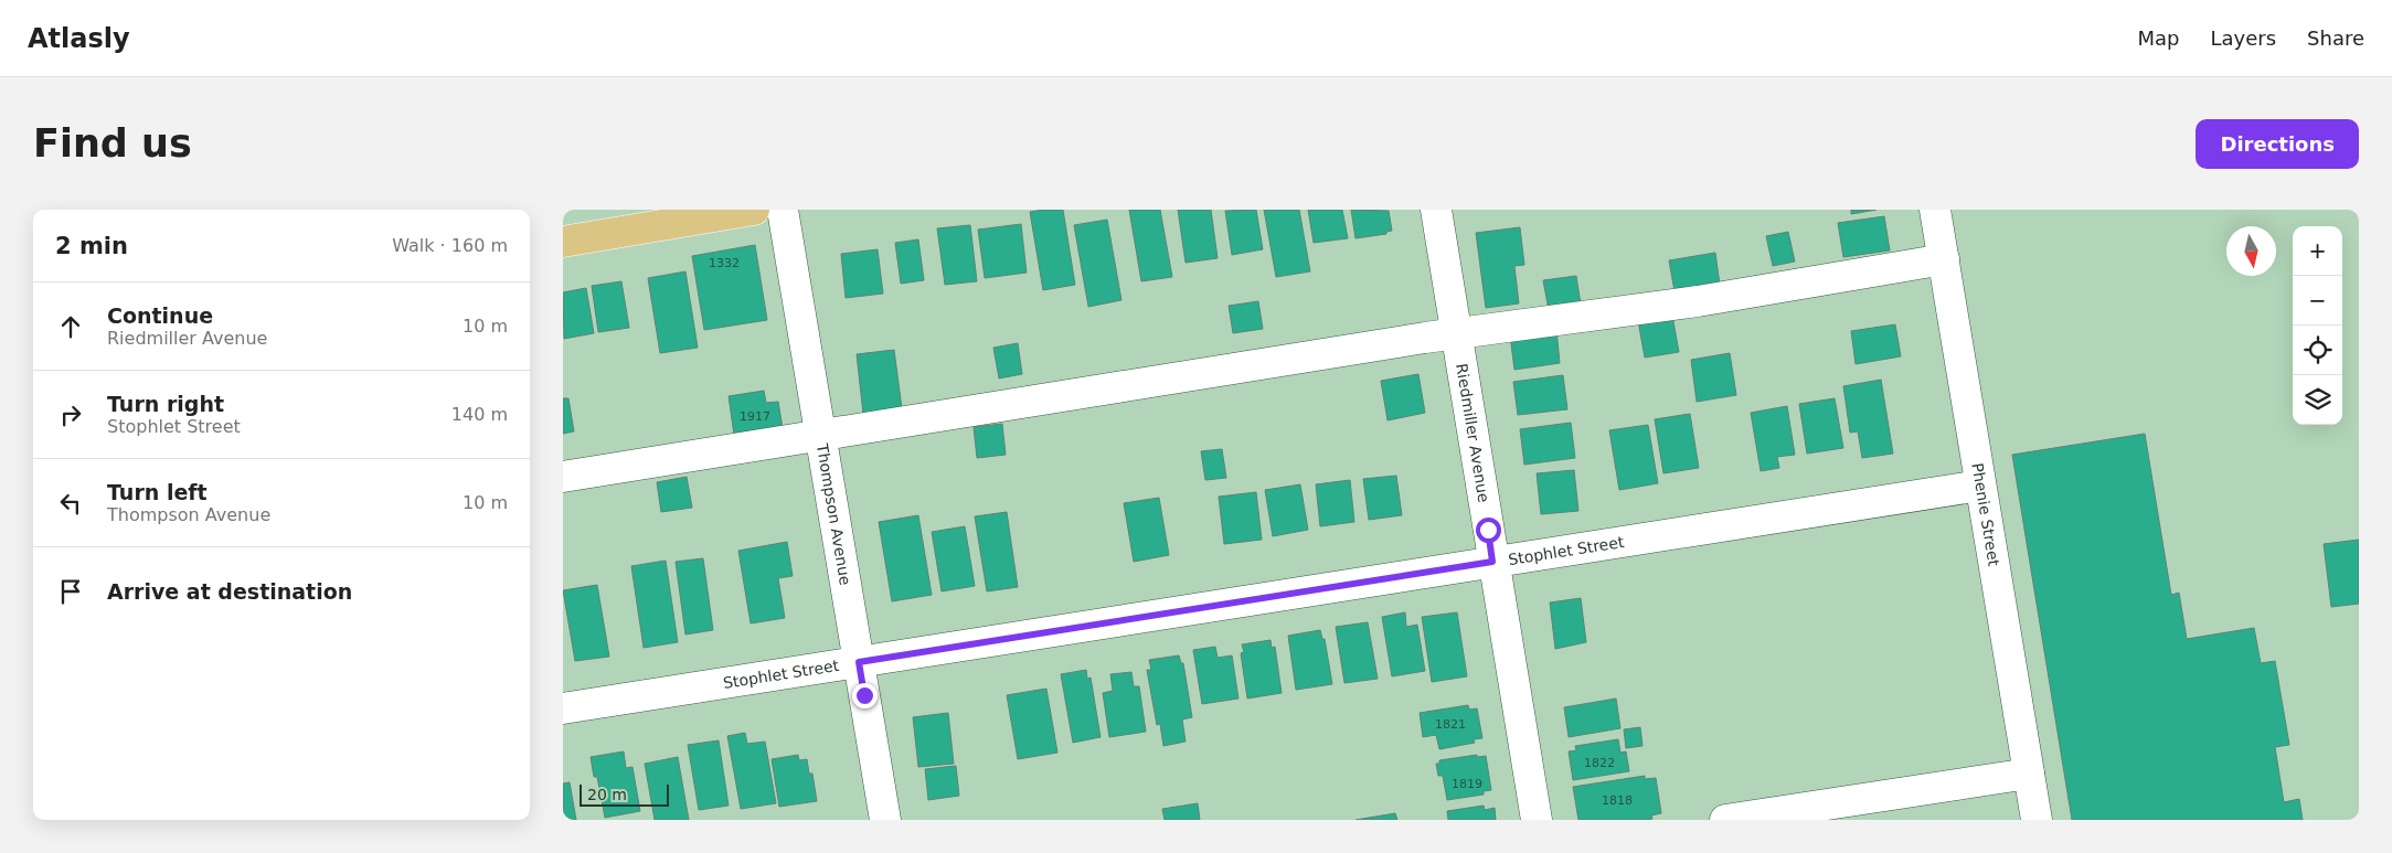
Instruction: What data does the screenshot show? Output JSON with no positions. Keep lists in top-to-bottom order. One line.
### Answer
{"streets":{"street":["Riedmiller Avenue","Thompson Avenue","Phenie Street","Stophlet Street"]},"crossings":[["Riedmiller Avenue","Stophlet Street"],["Thompson Avenue","Stophlet Street"],["Phenie Street","Stophlet Street"]],"house_numbers":["1332","1917","1821","1822","1819","1818"],"scale_bar":"20 m","north":"bottom","page":{"header":"Atlasly","nav":["Map","Layers","Share"],"buttons":"Directions","title":"Find us","heading":["2 min","Walk · 160 m"],"map_buttons":["+","−"],"list":[["Continue","Riedmiller Avenue","10 m"],["Turn right","Stophlet Street","140 m"],["Turn left","Thompson Avenue","10 m"],"Arrive at destination"],"scale":"20 m"}}
